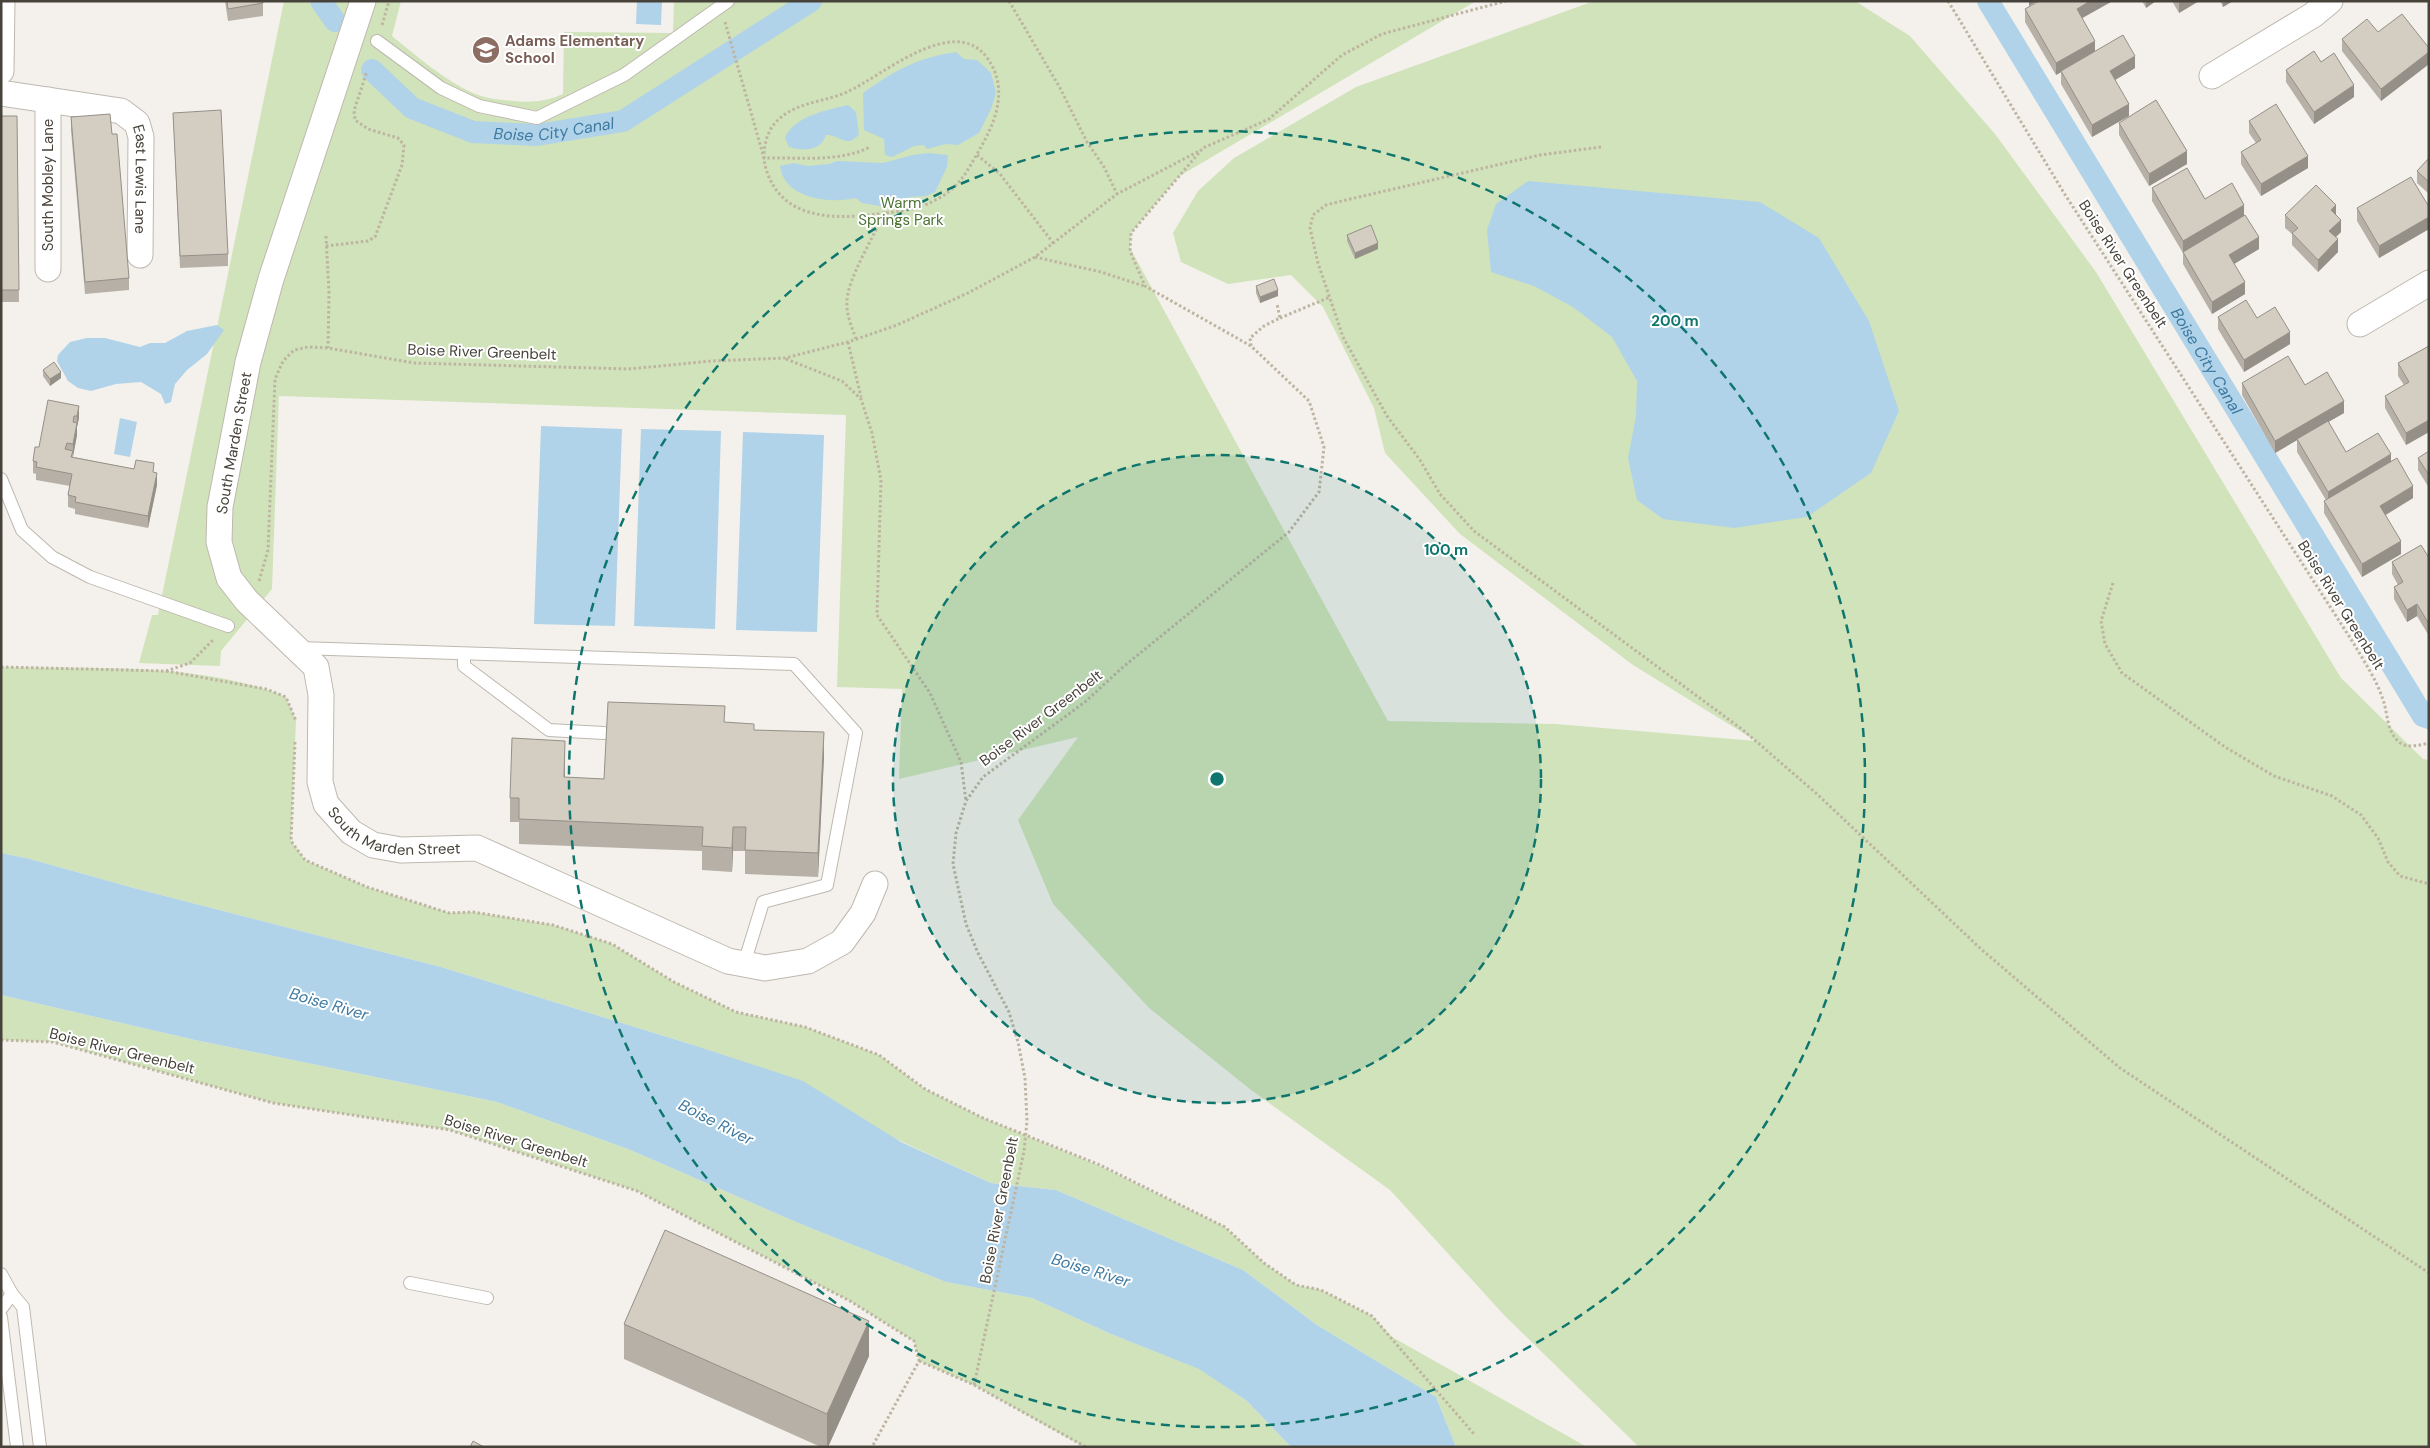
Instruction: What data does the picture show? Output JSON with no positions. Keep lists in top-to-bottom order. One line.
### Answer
{"streets":{"street":["East Lewis Lane","South Mobley Lane","South Marden Street"],"path":["Boise River Greenbelt"]},"crossings":[["East Lewis Lane","South Mobley Lane"],["Boise River Greenbelt","South Marden Street"]],"water":["Boise City Canal","Boise River"],"parks":["Warm Springs Park"],"places":{"school or university":["Adams Elementary School"]},"rings":["200 m","100 m"]}
